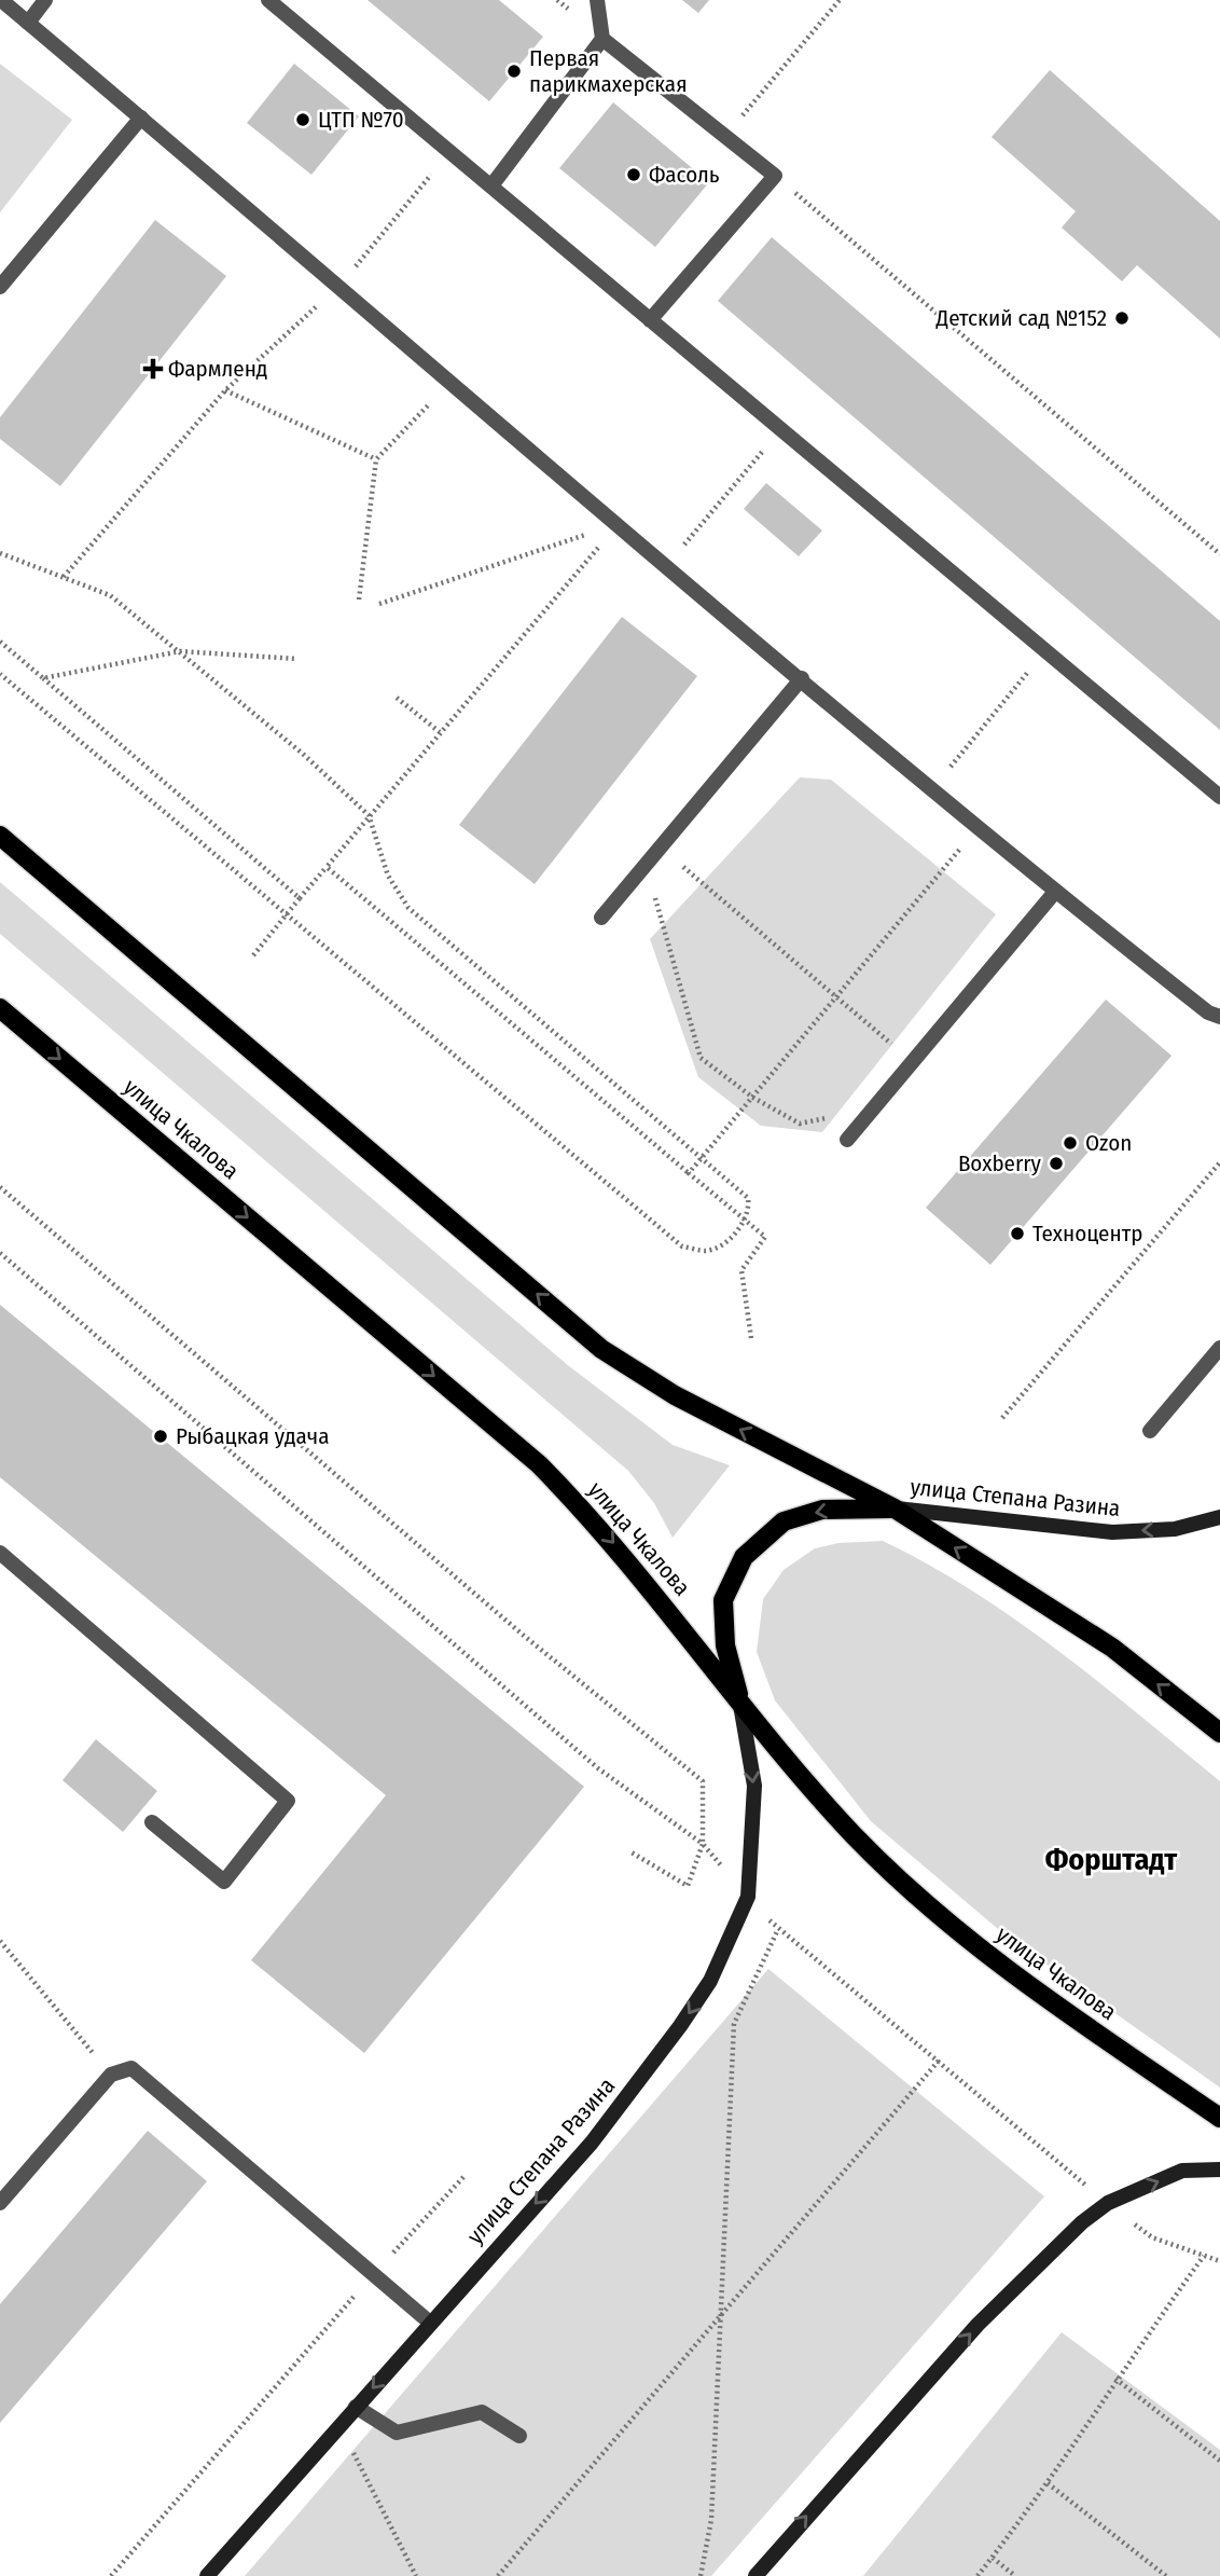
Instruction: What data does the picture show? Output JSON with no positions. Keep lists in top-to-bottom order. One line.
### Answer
{"streets":{"main road":["улица Чкалова","улица Степана Разина"]},"crossings":[["улица Чкалова","улица Степана Разина"]],"one_way":["улица Степана Разина"],"districts":["Форштадт"],"places":{"other":["Первая парикмахерская","ЦТП №70","Фасоль","Детский сад №152","Ozon","Boxberry","Техноцентр","Рыбацкая удача"],"health":["Фармленд"]}}
